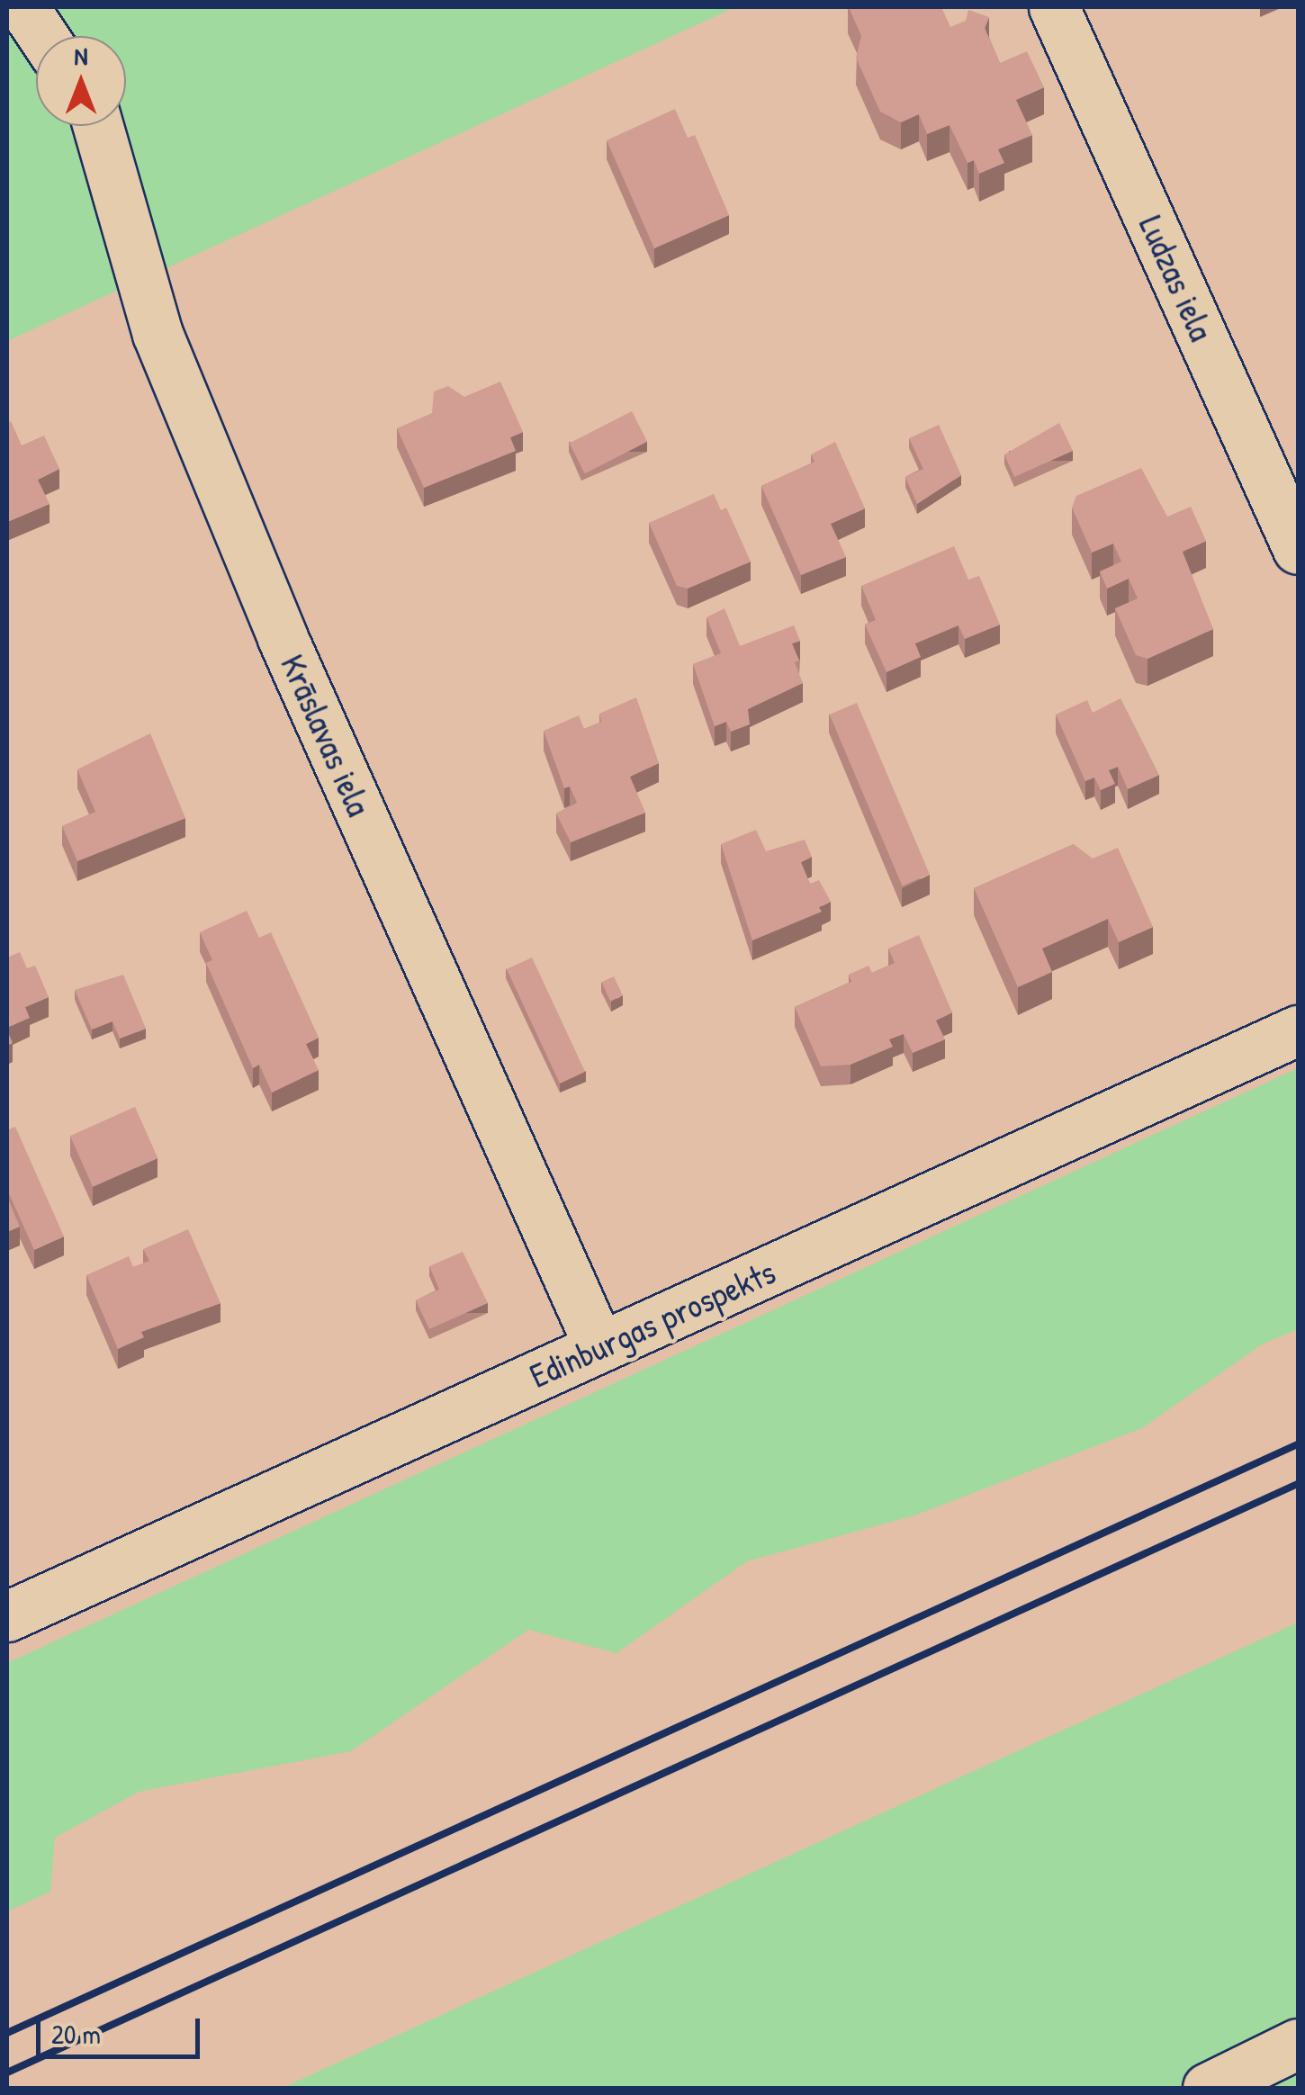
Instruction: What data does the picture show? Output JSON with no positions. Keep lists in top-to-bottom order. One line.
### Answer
{"streets":{"street":["Ludzas iela","Krāslavas iela","Edinburgas prospekts"]},"crossings":[["Krāslavas iela","Edinburgas prospekts"]],"scale_bar":"20 m","north":"top"}
